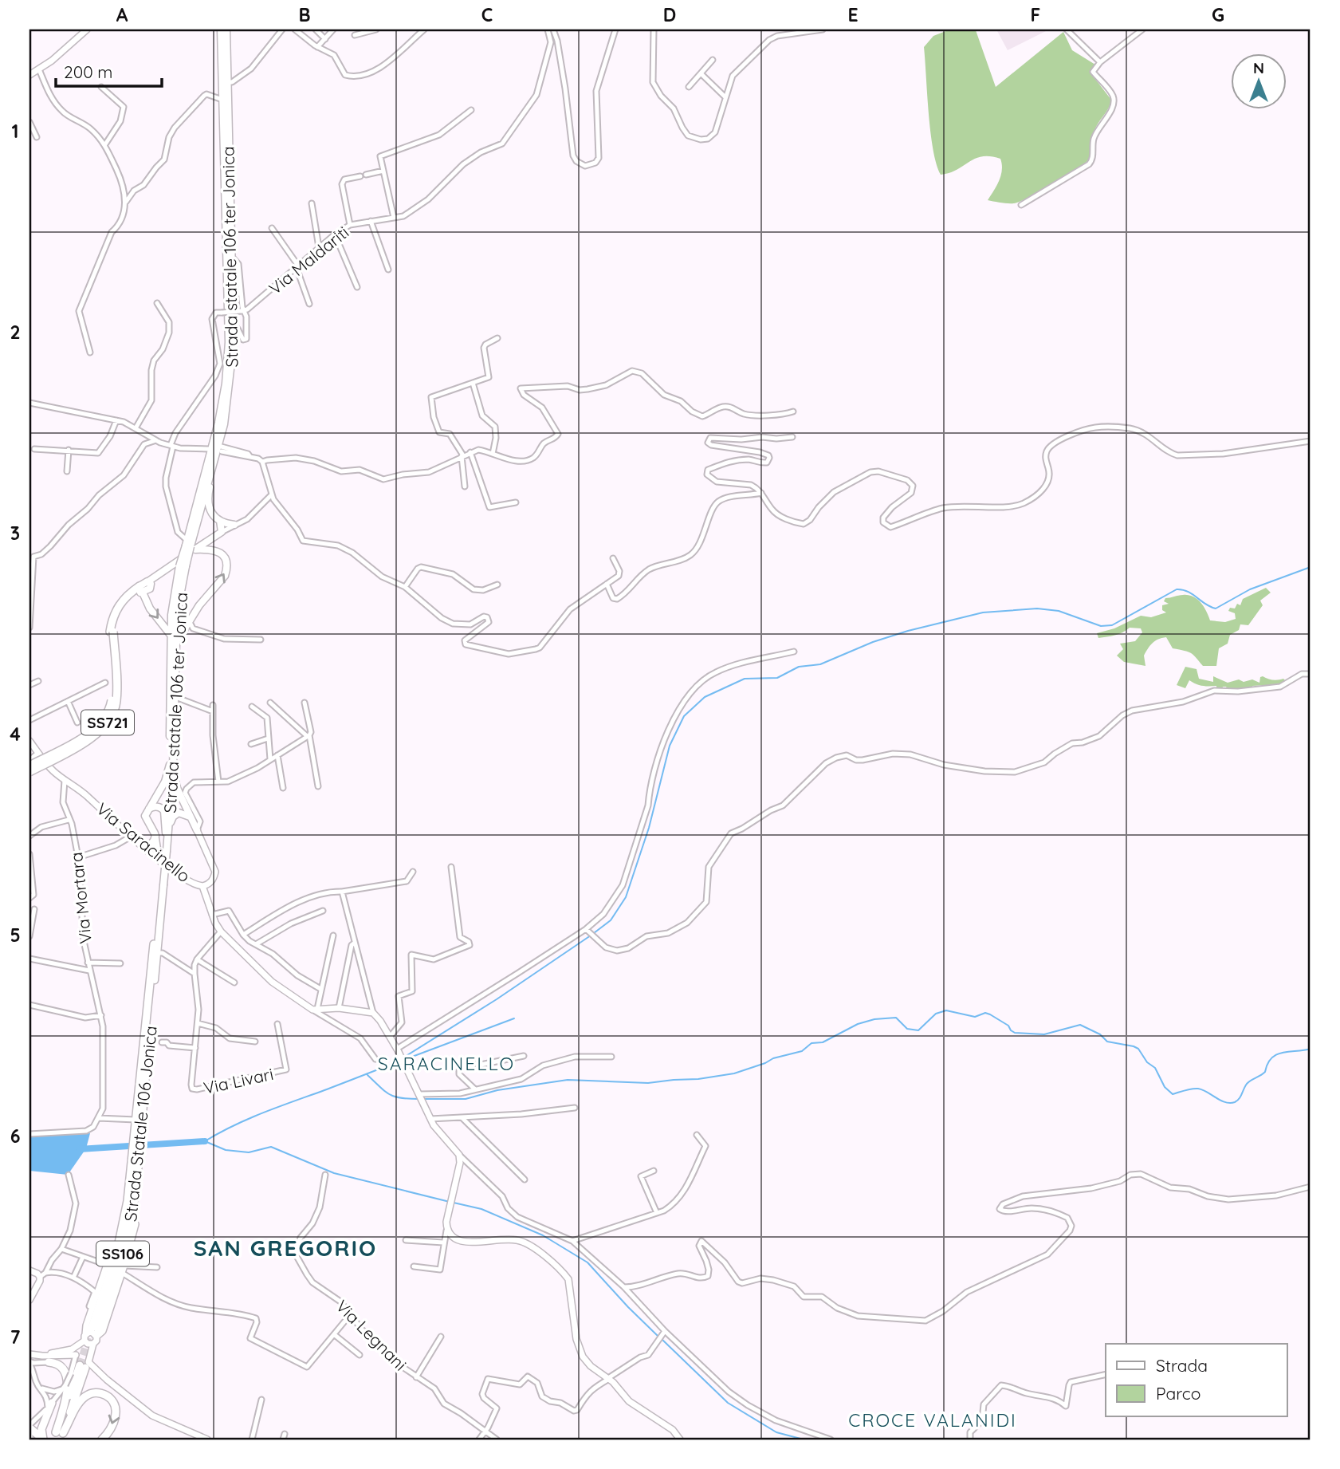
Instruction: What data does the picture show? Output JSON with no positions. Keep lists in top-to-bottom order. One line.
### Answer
{"streets":{"highway":["Strada statale 106 ter Jonica","SS721","Strada Statale 106 Jonica","SS106"],"street":["Via Maldariti","Via Saracinello","Via Mortara","Via Livari","Via Legnani"]},"crossings":[["Strada statale 106 ter Jonica","SS721"],["Strada statale 106 ter Jonica","Strada Statale 106 Jonica"],["Via Saracinello","Via Mortara"]],"districts":["SARACINELLO","SAN GREGORIO","CROCE VALANIDI"],"legend":["Strada","Parco"],"scale_bar":"200 m","north":"top","grid":{"columns":["A","B","C","D","E","F","G"],"rows":["1","2","3","4","5","6","7"]}}
